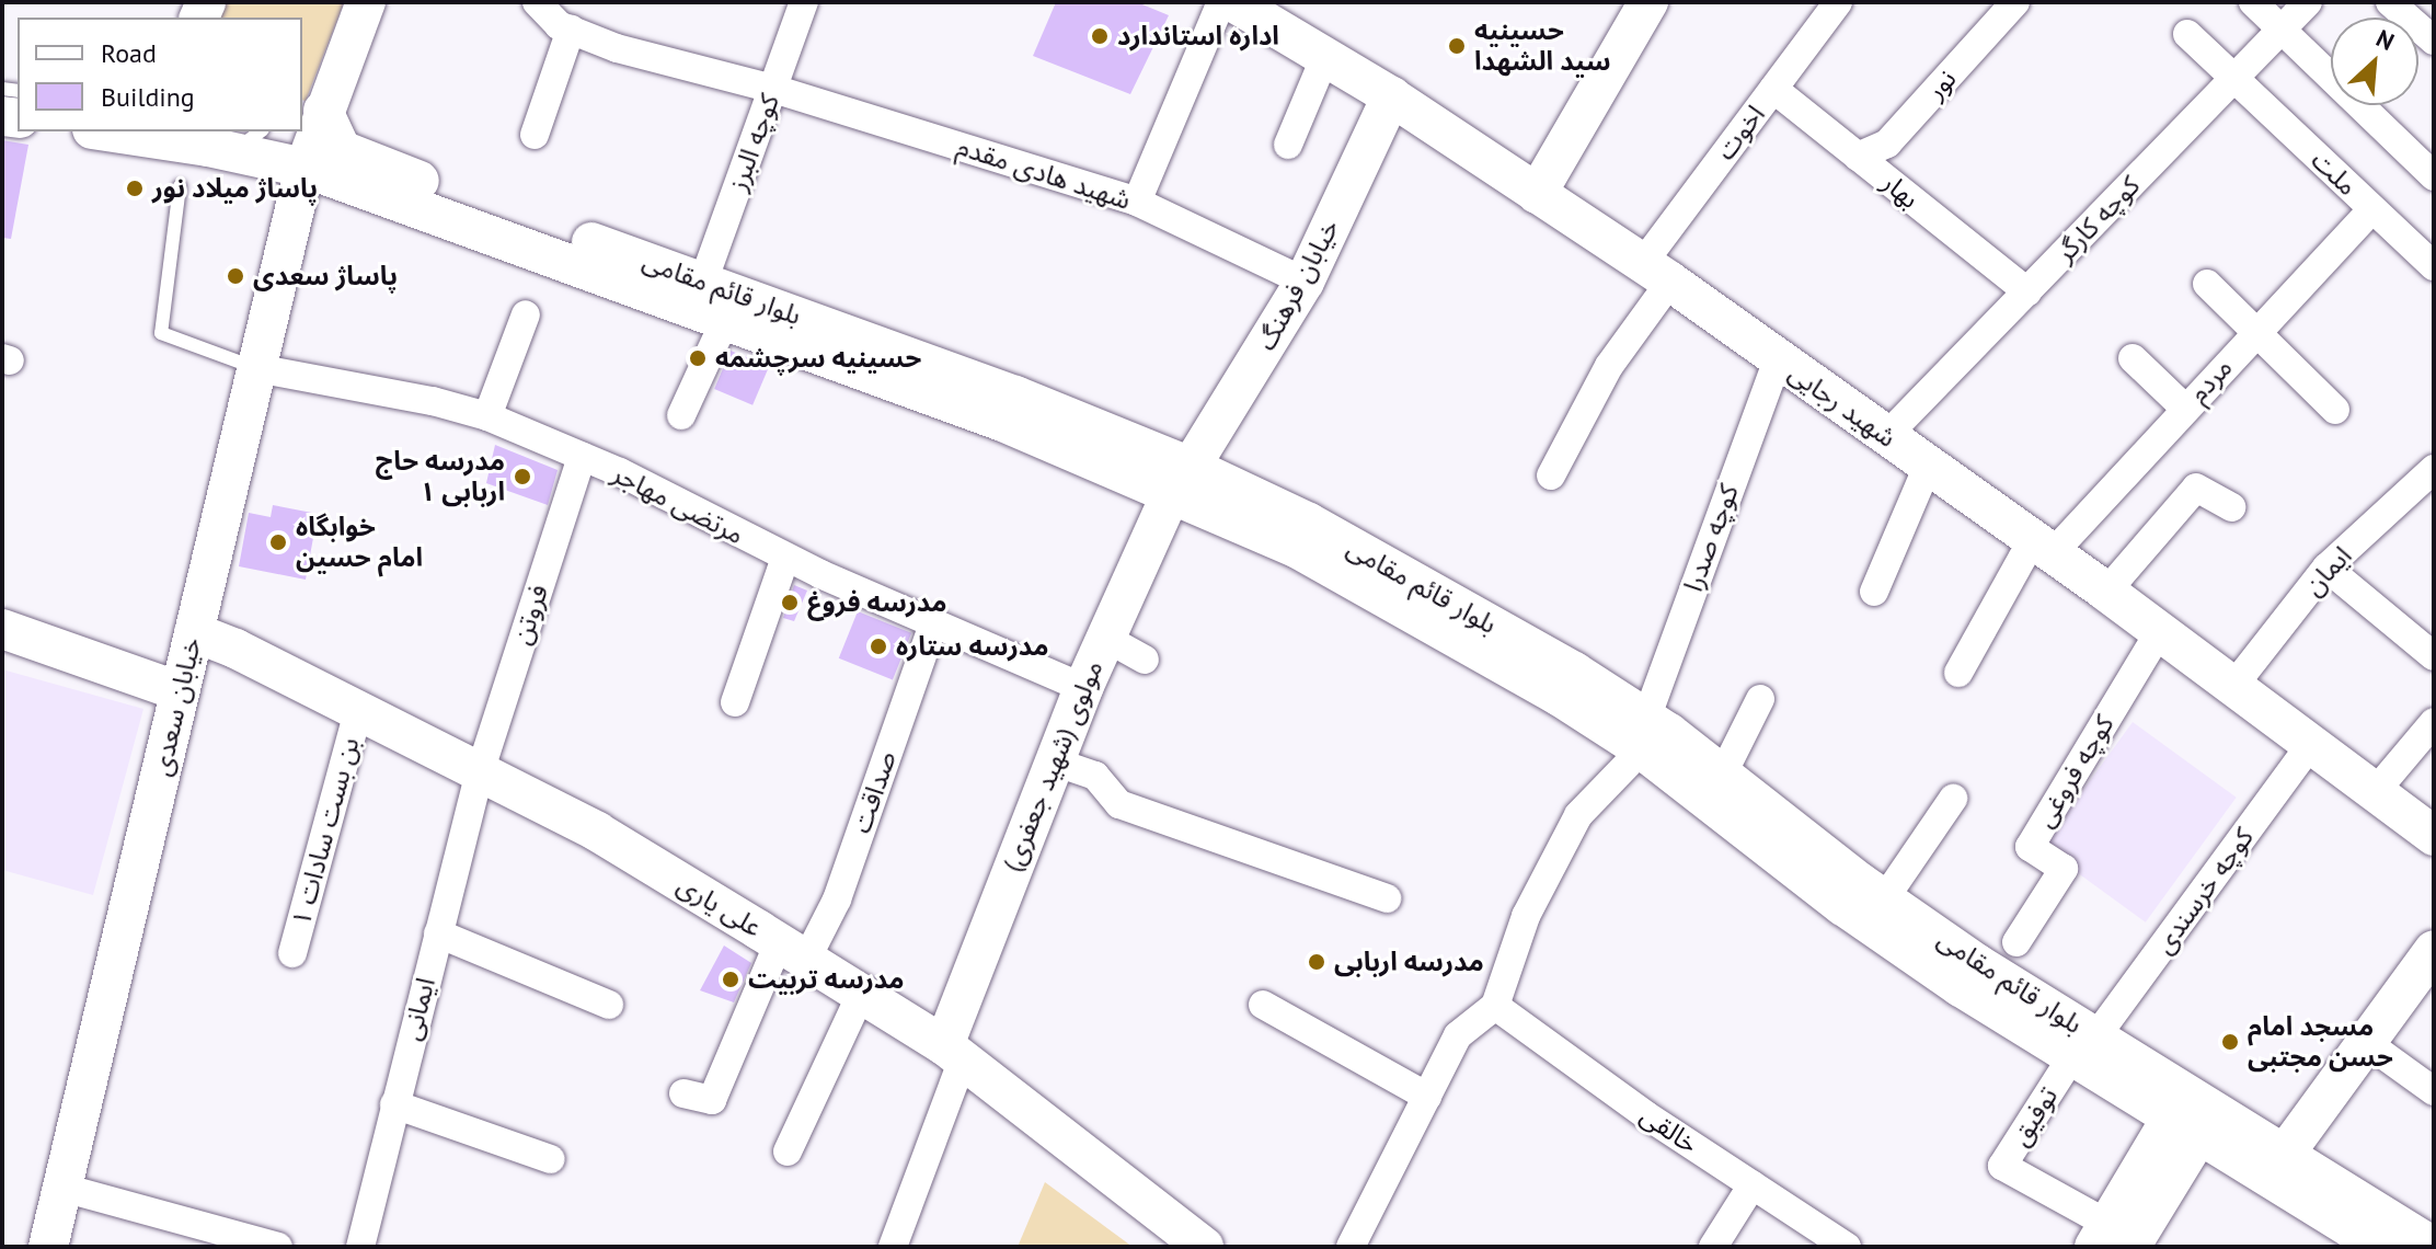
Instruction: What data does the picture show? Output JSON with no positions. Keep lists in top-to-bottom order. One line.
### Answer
{"streets":{"main road":["خیابان فرهنگ","بلوار قائم مقامی","شهید رجایی","خیابان سعدی","مولوی (شهید جعفری)","علی یاری"],"street":["نور","اخوت","کوچه البرز","شهید هادی مقدم","ملت","بهار","کوچه کارگر","مردم","مرتضی مهاجر","کوچه صدرا","ایمان","فروتن","کوچه فروغی","صداقت","بن بست سادات ۱","کوچه خرسندی","ایمانی","توفیق","خالقی"]},"crossings":[["نور","بهار"],["اخوت","بهار"],["اخوت","شهید رجایی"],["کوچه البرز","شهید هادی مقدم"],["کوچه البرز","بلوار قائم مقامی"],["شهید هادی مقدم","خیابان فرهنگ"],["ملت","کوچه کارگر"],["ملت","مردم"],["بهار","کوچه کارگر"],["کوچه کارگر","شهید رجایی"],["خیابان فرهنگ","بلوار قائم مقامی"],["خیابان فرهنگ","شهید رجایی"],["خیابان فرهنگ","مولوی (شهید جعفری)"],["بلوار قائم مقامی","کوچه صدرا"],["بلوار قائم مقامی","خیابان سعدی"],["بلوار قائم مقامی","مولوی (شهید جعفری)"],["بلوار قائم مقامی","کوچه خرسندی"],["بلوار قائم مقامی","توفیق"],["مردم","شهید رجایی"],["شهید رجایی","کوچه صدرا"],["شهید رجایی","ایمان"],["شهید رجایی","کوچه فروغی"],["شهید رجایی","کوچه خرسندی"],["مرتضی مهاجر","فروتن"],["مرتضی مهاجر","خیابان سعدی"],["مرتضی مهاجر","مولوی (شهید جعفری)"],["مرتضی مهاجر","صداقت"],["فروتن","علی یاری"],["فروتن","ایمانی"],["خیابان سعدی","علی یاری"],["مولوی (شهید جعفری)","علی یاری"],["صداقت","علی یاری"],["بن بست سادات ۱","علی یاری"],["کوچه خرسندی","توفیق"],["علی یاری","ایمانی"]],"places":["اداره استاندارد","حسینیه سید الشهدا","پاساژ میلاد نور","پاساژ سعدی","حسینیه سرچشمه","مدرسه حاج اربابی ۱","خوابگاه امام حسین","مدرسه فروغ","مدرسه ستاره","مدرسه اربابی","مدرسه تربیت","مسجد امام حسن مجتبی"],"legend":["Road","Building"],"north":"top right"}
